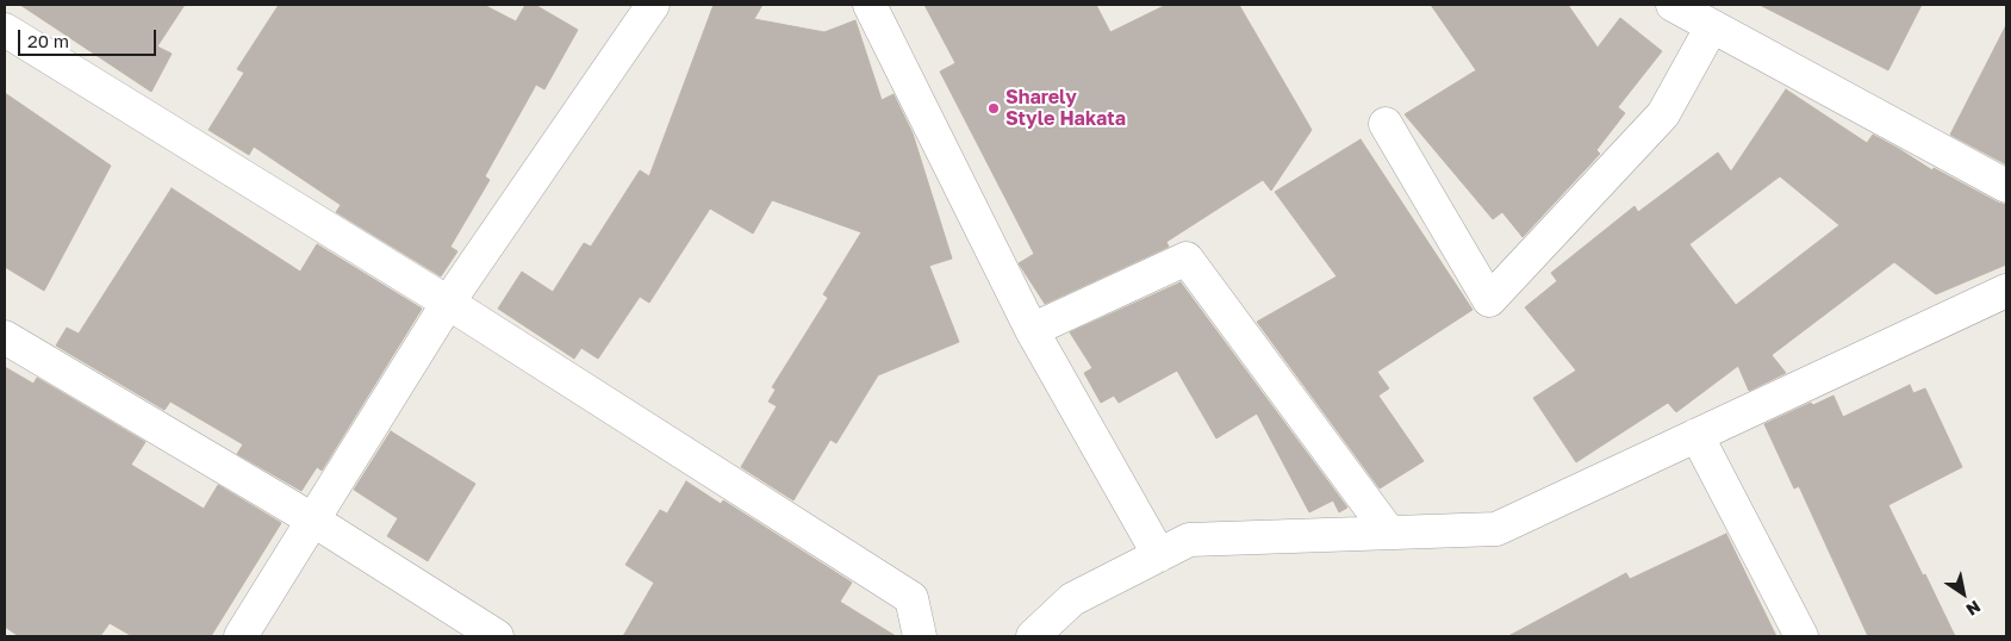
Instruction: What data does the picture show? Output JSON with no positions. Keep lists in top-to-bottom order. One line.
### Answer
{"places":["Sharely Style Hakata"],"scale_bar":"20 m","north":"bottom right"}
